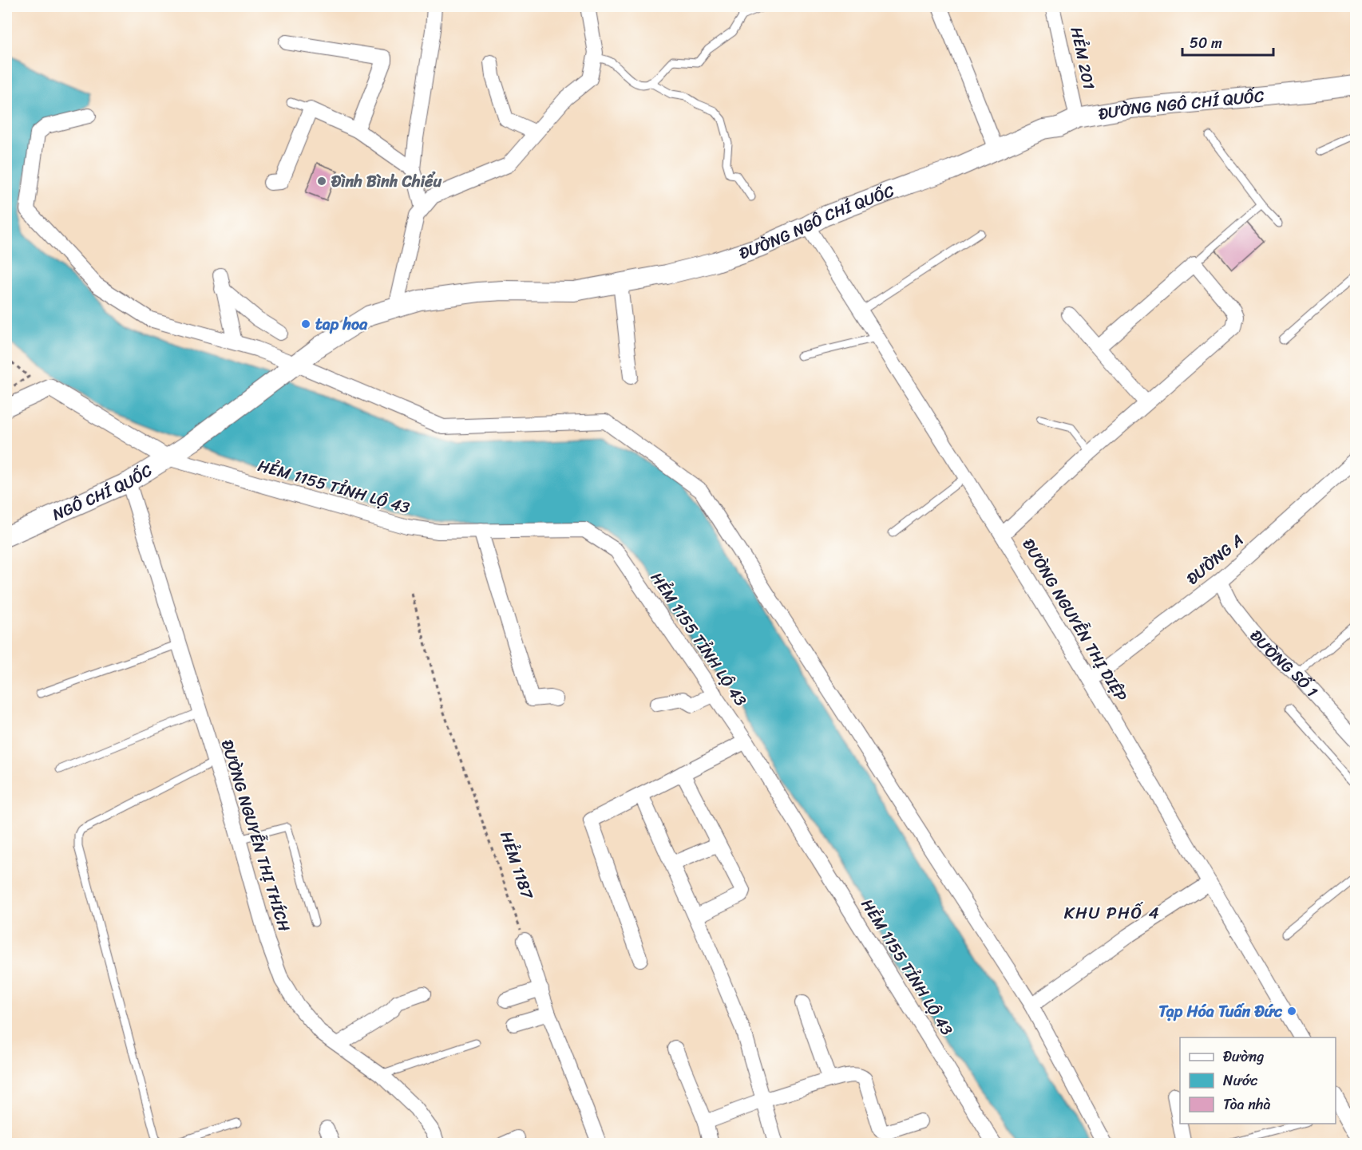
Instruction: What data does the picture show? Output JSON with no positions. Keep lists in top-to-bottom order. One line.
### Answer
{"streets":{"main road":["ĐƯỜNG NGÔ CHÍ QUỐC","NGÔ CHÍ QUỐC"],"street":["HẺM 201","HẺM 1155 TỈNH LỘ 43","ĐƯỜNG A","ĐƯỜNG NGUYỄN THỊ DIỆP","ĐƯỜNG SỐ 1","ĐƯỜNG NGUYỄN THỊ THÍCH"],"path":["HẺM 1187"]},"crossings":[["HẺM 201","ĐƯỜNG NGÔ CHÍ QUỐC"],["ĐƯỜNG NGÔ CHÍ QUỐC","NGÔ CHÍ QUỐC"],["ĐƯỜNG NGÔ CHÍ QUỐC","ĐƯỜNG NGUYỄN THỊ DIỆP"],["HẺM 1155 TỈNH LỘ 43","NGÔ CHÍ QUỐC"],["NGÔ CHÍ QUỐC","ĐƯỜNG NGUYỄN THỊ THÍCH"],["ĐƯỜNG A","ĐƯỜNG NGUYỄN THỊ DIỆP"],["ĐƯỜNG A","ĐƯỜNG SỐ 1"]],"districts":["KHU PHỐ 4"],"places":["Đình Bình Chiểu","tap hoa","Tạp Hóa Tuấn Đức"],"legend":["Đường","Nước","Tòa nhà"],"scale_bar":"50 m"}
